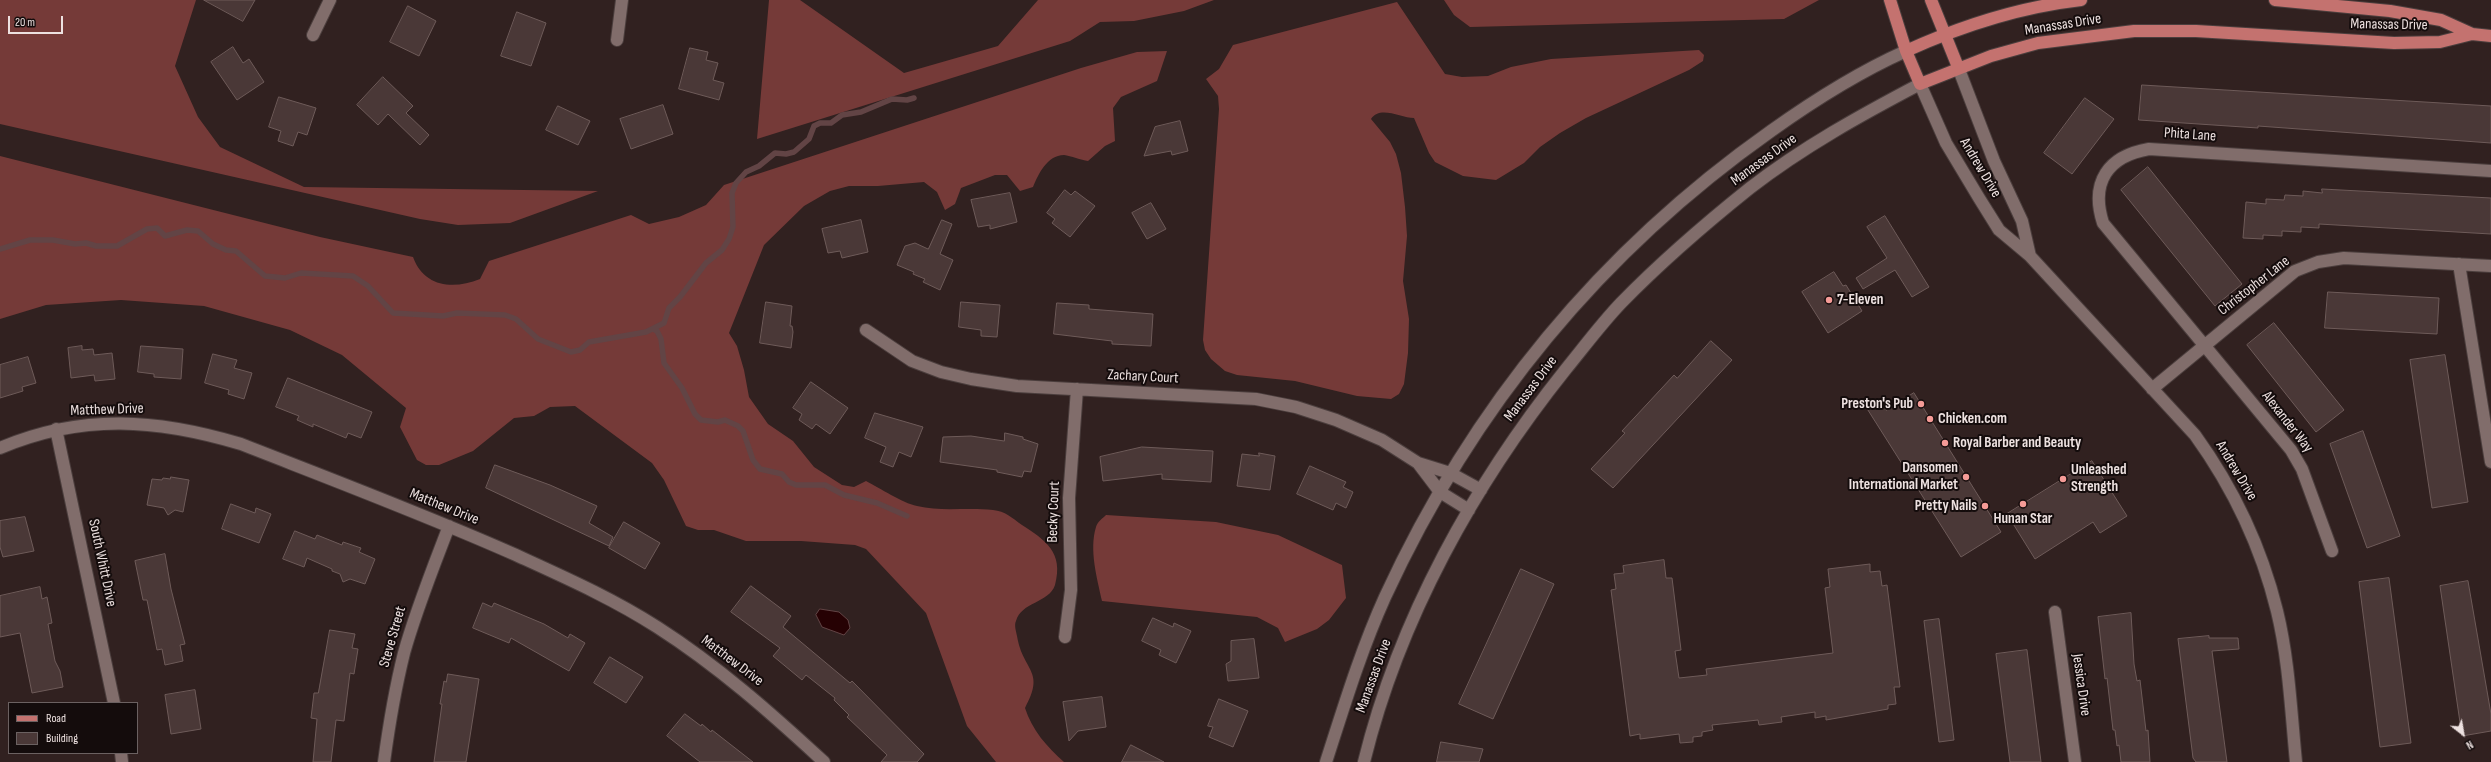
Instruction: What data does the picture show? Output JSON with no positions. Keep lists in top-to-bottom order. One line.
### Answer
{"streets":{"main road":["Manassas Drive"],"street":["Phita Lane","Andrew Drive","Christopher Lane","Zachary Court","Matthew Drive","Alexander Way","Becky Court","South Whitt Drive","Steve Street","Jessica Drive"]},"crossings":[["Manassas Drive","Andrew Drive"],["Manassas Drive","Zachary Court"],["Phita Lane","Christopher Lane"],["Phita Lane","Alexander Way"],["Andrew Drive","Christopher Lane"],["Christopher Lane","Alexander Way"],["Zachary Court","Becky Court"],["Matthew Drive","South Whitt Drive"],["Matthew Drive","Steve Street"]],"places":["7-Eleven","Preston's Pub","Chicken.com","Royal Barber and Beauty","Dansomen International Market","Unleashed Strength","Hunan Star","Pretty Nails"],"legend":["Road","Building"],"scale_bar":"20 m","north":"bottom right"}
